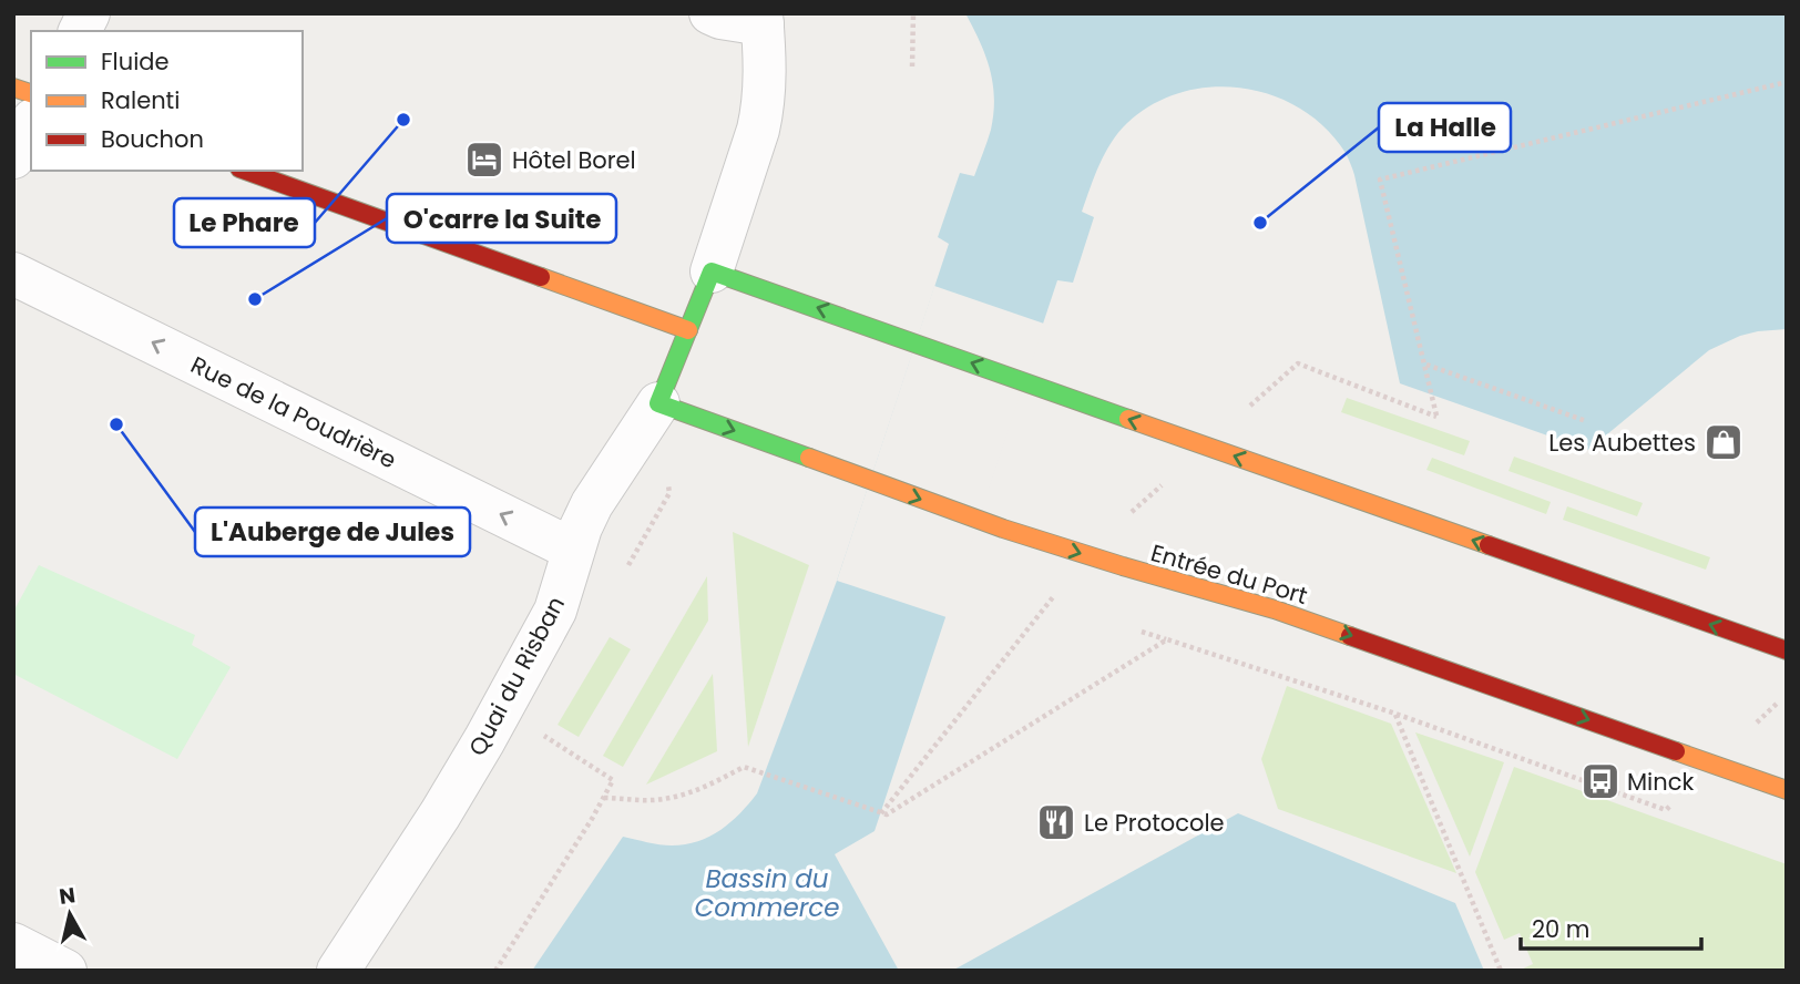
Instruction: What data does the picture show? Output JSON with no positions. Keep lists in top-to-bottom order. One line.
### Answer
{"streets":{"main road":["Entrée du Port","Quai du Risban"],"street":["Rue de la Poudrière"]},"crossings":[["Rue de la Poudrière","Quai du Risban"],["Entrée du Port","Quai du Risban"]],"one_way":["Rue de la Poudrière"],"water":["Bassin du Commerce"],"places":{"other":["Le Phare","La Halle","O'carre la Suite","L'Auberge de Jules"],"hotel":["Hôtel Borel"],"shop":["Les Aubettes"],"bus stop":["Minck"],"restaurant":["Le Protocole"]},"legend":["Fluide","Ralenti","Bouchon"],"scale_bar":"20 m","north":"top"}
